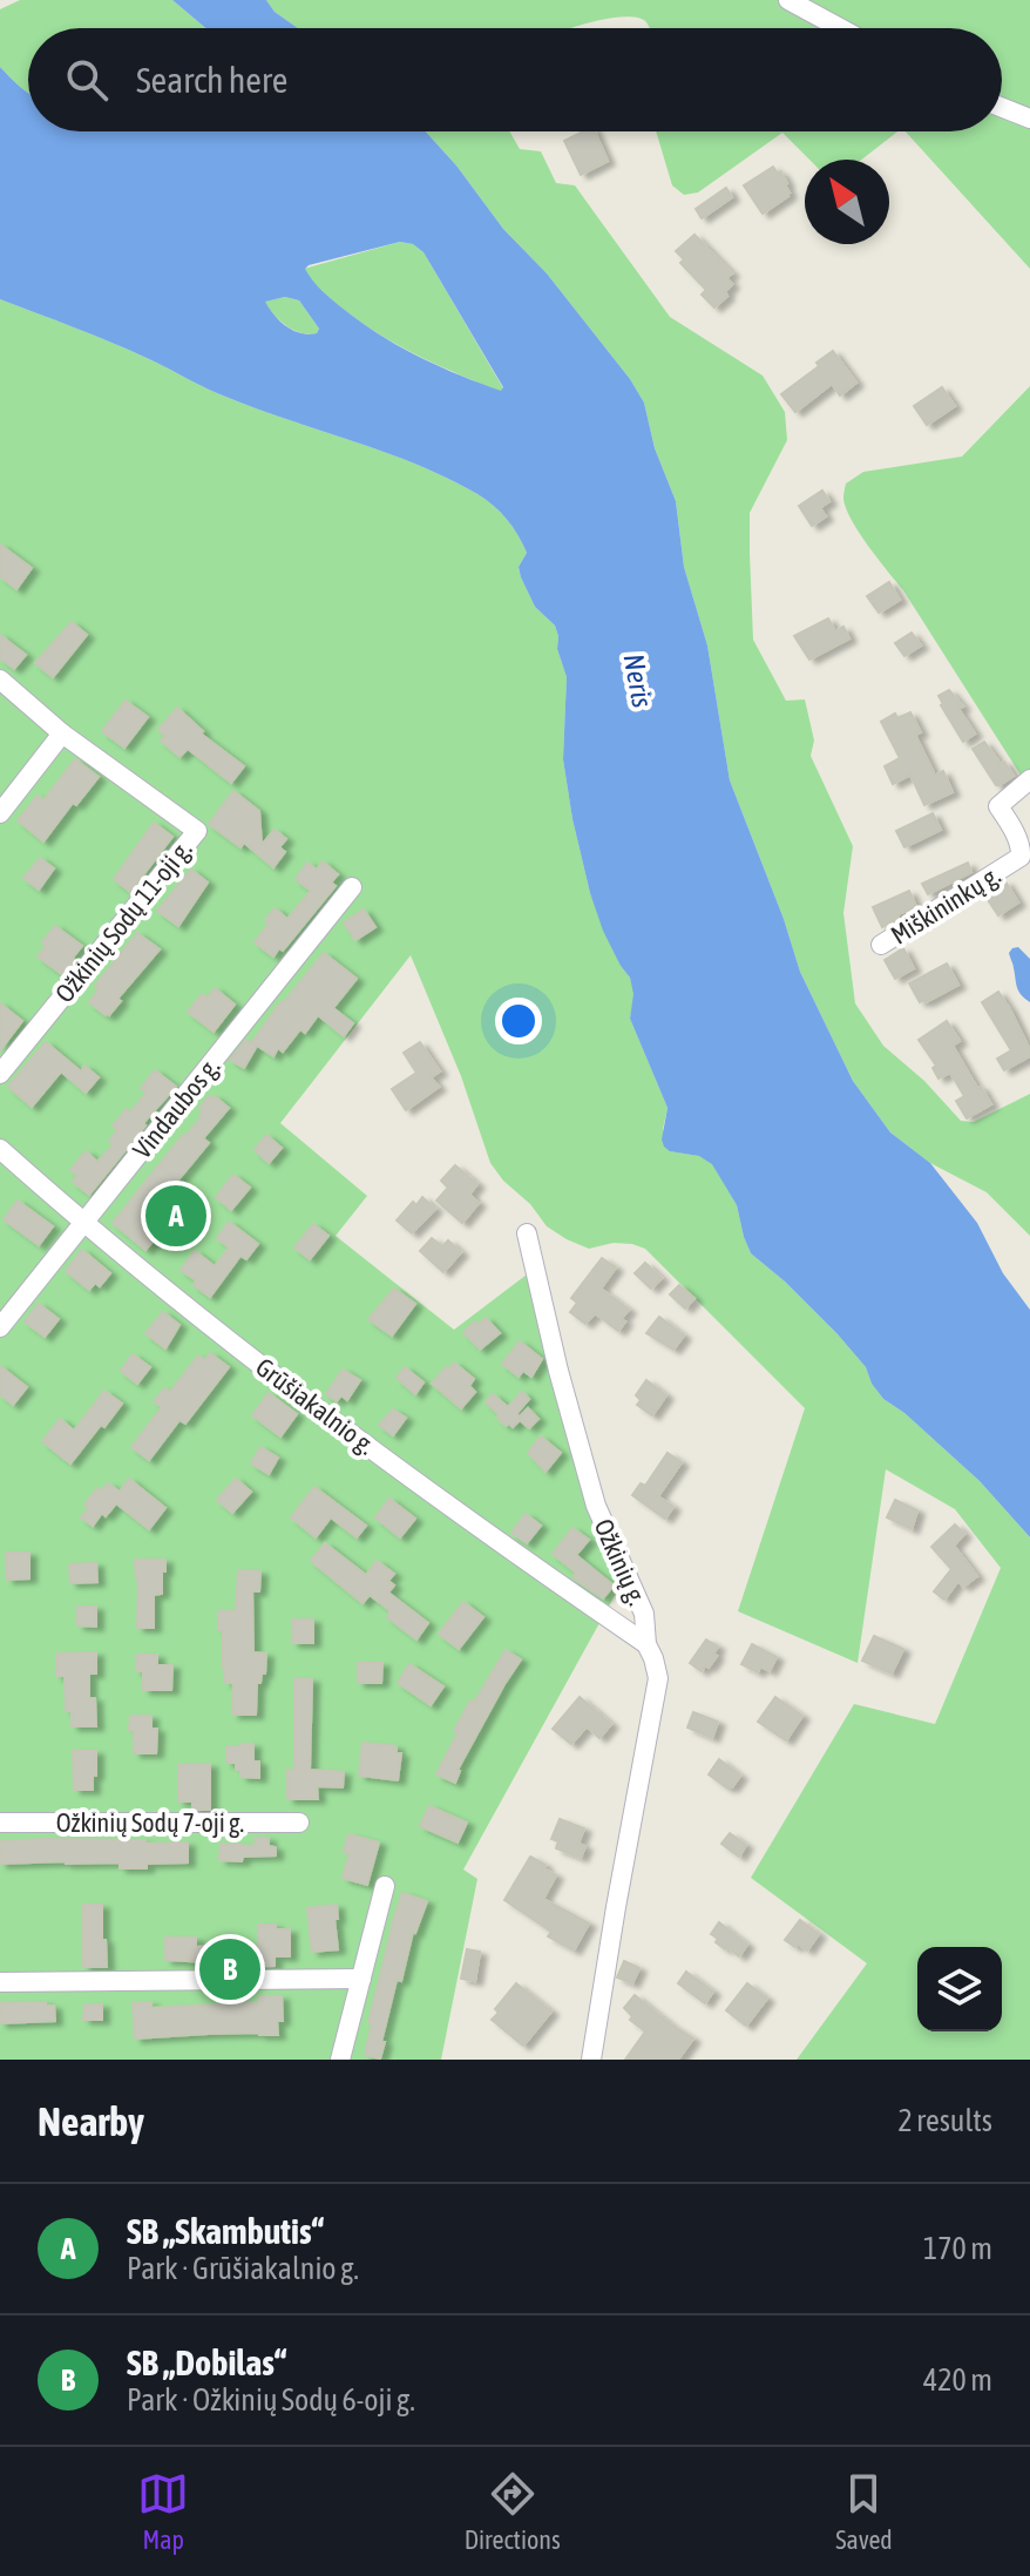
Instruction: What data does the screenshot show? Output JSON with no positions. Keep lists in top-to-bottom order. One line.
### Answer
{"streets":{"street":["Miškininkų g.","Ožkinių Sodų 11-oji g.","Vindaubos g.","Grūšiakalnio g.","Ožkinių g.","Ožkinių Sodų 7-oji g."]},"crossings":[["Vindaubos g.","Grūšiakalnio g."],["Grūšiakalnio g.","Ožkinių g."]],"water":["Neris"],"north":"top left","page":{"search":"Search here","pins":["A","B"],"heading":["Nearby","2 results"],"list":[{"mark":"A","name":"SB „Skambutis“","note":"Park · Grūšiakalnio g.","value":"170 m"},{"mark":"B","name":"SB „Dobilas“","note":"Park · Ožkinių Sodų 6-oji g.","value":"420 m"}],"nav":["Map","Directions","Saved"]}}
